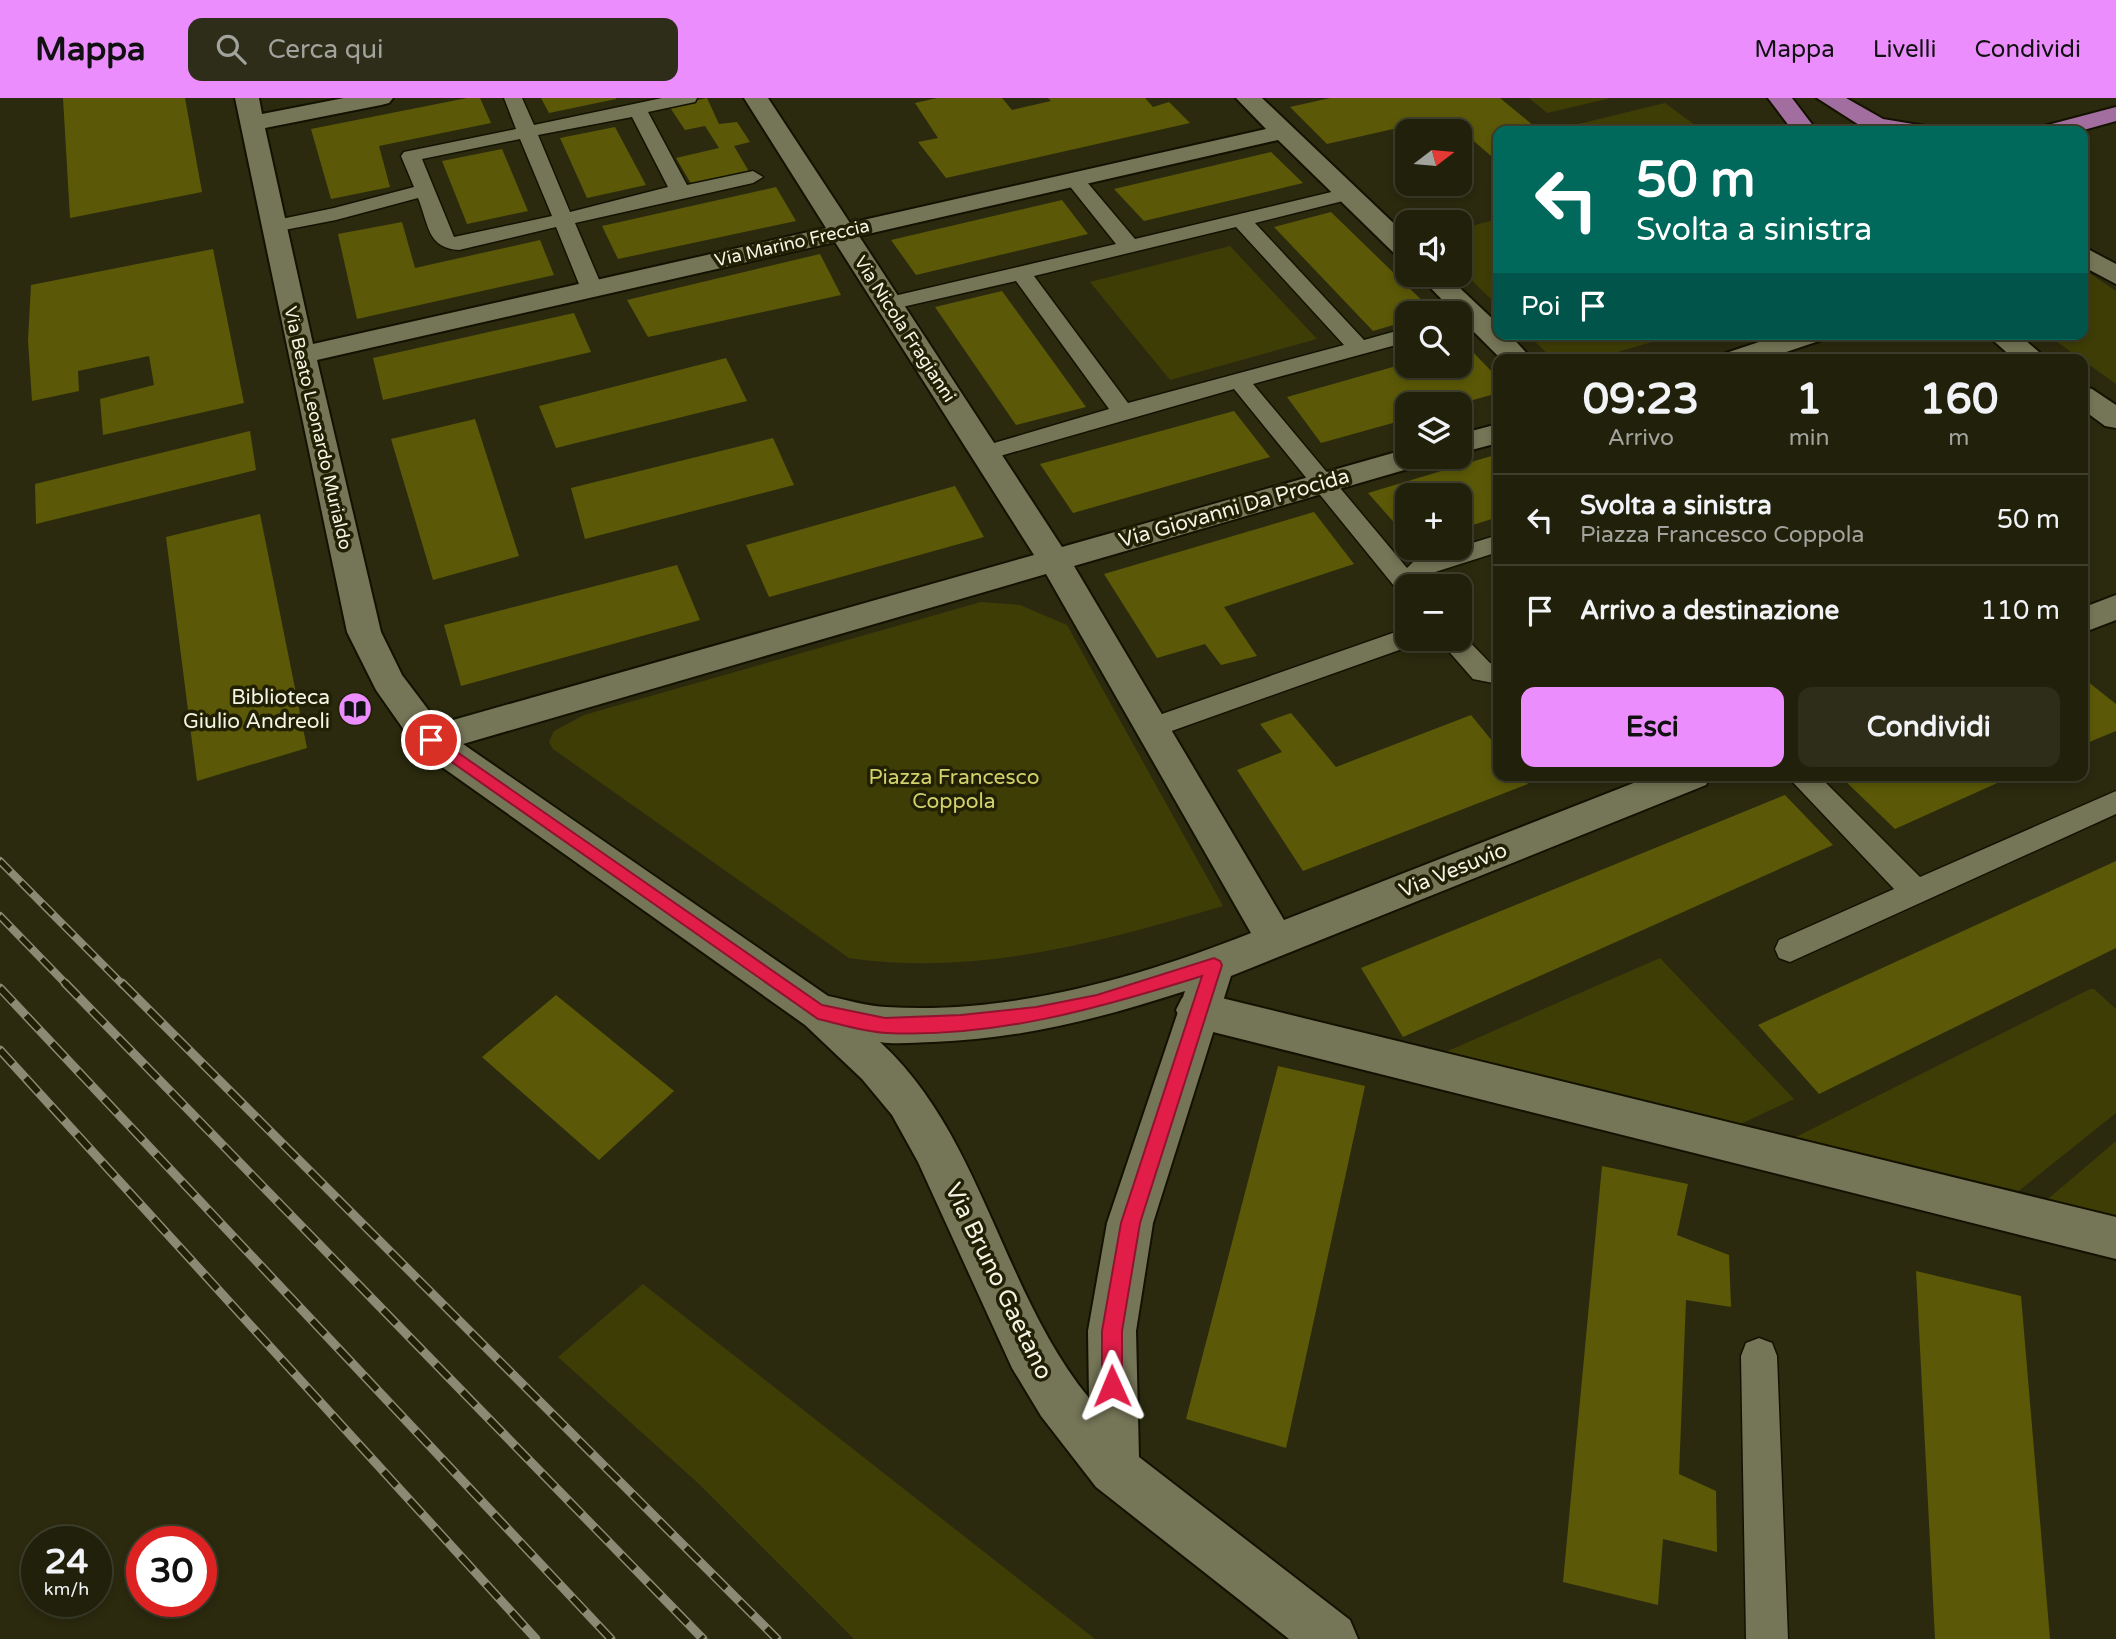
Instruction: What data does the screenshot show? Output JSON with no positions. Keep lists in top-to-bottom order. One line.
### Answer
{"streets":{"street":["Via Marino Freccia","Via Nicola Fragianni","Via Beato Leonardo Murialdo","Via Giovanni Da Procida","Via Vesuvio","Via Bruno Gaetano"]},"crossings":[["Via Marino Freccia","Via Nicola Fragianni"],["Via Marino Freccia","Via Beato Leonardo Murialdo"],["Via Nicola Fragianni","Via Giovanni Da Procida"]],"parks":["Piazza Francesco Coppola"],"places":{"library":["Biblioteca Giulio Andreoli"]},"north":"right","page":{"header":"Mappa","search":"Cerca qui","nav":["Mappa","Livelli","Condividi"],"map_buttons":["+","−"],"turn":["50 m","Svolta a sinistra"],"then":"Poi","eta":["09:23","Arrivo","1","min","160","m"],"list":[{"name":"Svolta a sinistra","note":"Piazza Francesco Coppola","value":"50 m"},{"name":"Arrivo a destinazione","value":"110 m"}],"buttons":["Esci","Condividi"],"speed":"24 km/h","limit":"30"}}
